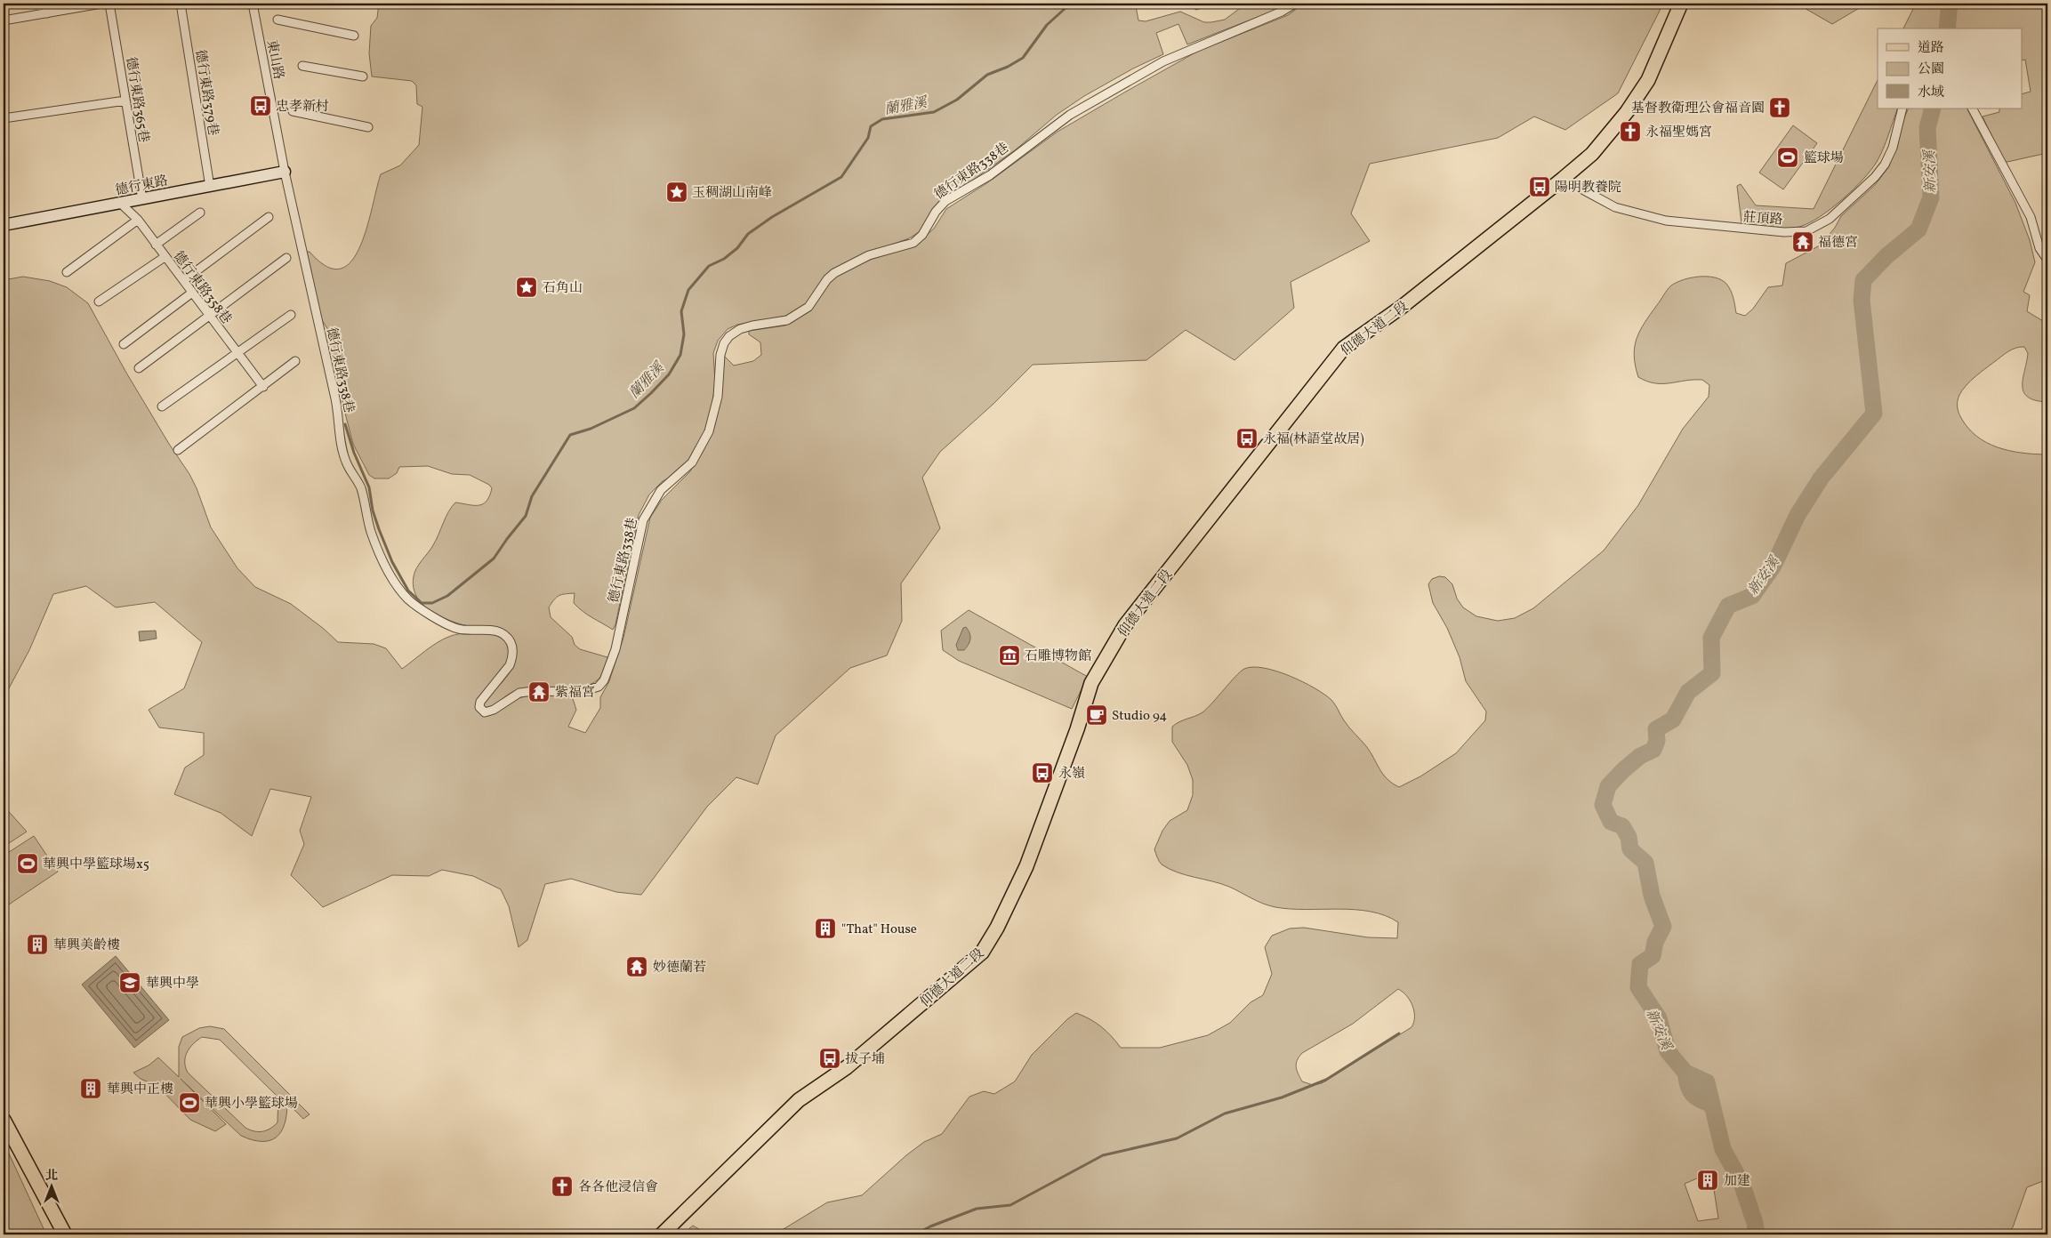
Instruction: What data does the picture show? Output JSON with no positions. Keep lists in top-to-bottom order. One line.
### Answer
{"streets":{"main road":["仰德大道二段"],"street":["東山路","德行東路379巷","德行東路365巷","德行東路338巷","德行東路","莊頂路","德行東路358巷"]},"crossings":[["東山路","德行東路338巷"],["東山路","德行東路"],["德行東路379巷","德行東路"],["德行東路365巷","德行東路"],["德行東路338巷","德行東路"],["德行東路","德行東路358巷"],["莊頂路","仰德大道二段"]],"water":["蘭雅溪","新安溪"],"places":{"bus stop":["忠孝新村","陽明教養院","永福(林語堂故居)","永嶺","拔子埔"],"church":["基督教衛理公會福音園","永福聖媽宮","各各他浸信會"],"sports":["籃球場","華興中學籃球場x5","華興小學籃球場"],"place":["玉稠湖山南峰","石角山"],"temple":["福德宮","紫福宮","妙德蘭若"],"museum":["石雕博物館"],"cafe":["Studio 94"],"building":["\"That\" House","華興美齡樓","華興中正樓","加建"],"school or university":["華興中學"]},"legend":["道路","公園","水域"],"north":"top"}
